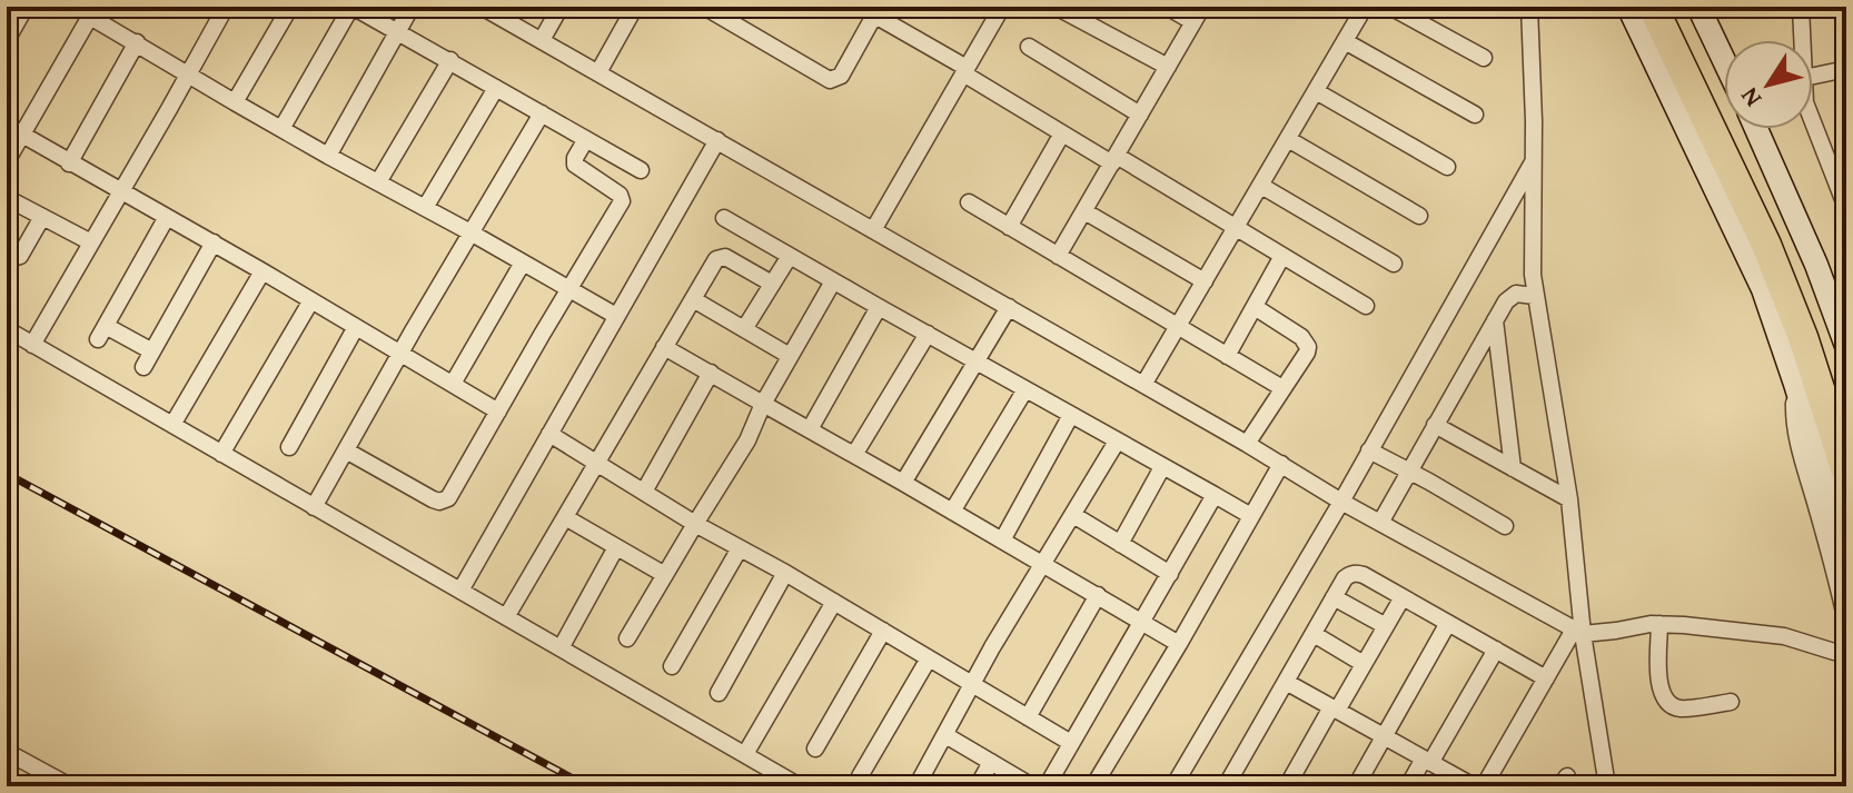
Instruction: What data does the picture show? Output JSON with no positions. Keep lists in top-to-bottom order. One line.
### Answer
{"north":"bottom left"}
